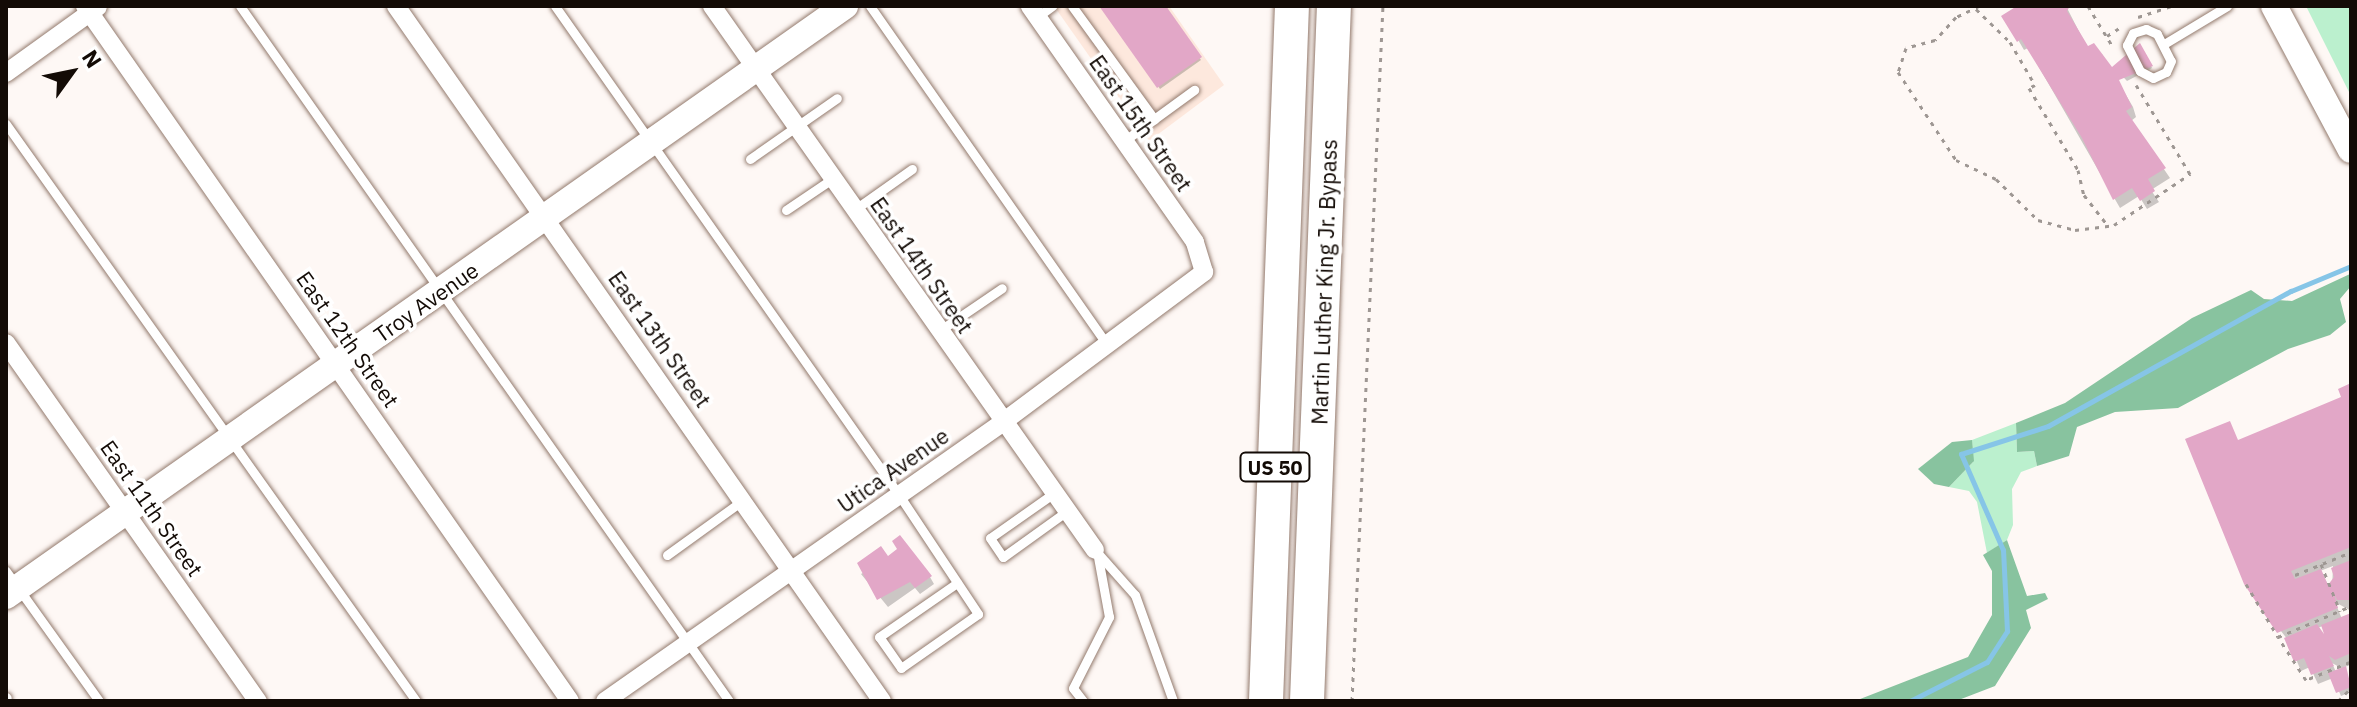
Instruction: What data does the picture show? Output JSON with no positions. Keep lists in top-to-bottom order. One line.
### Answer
{"streets":{"highway":["Martin Luther King Jr. Bypass","US 50"],"street":["East 15th Street","East 14th Street","Troy Avenue","East 12th Street","East 13th Street","Utica Avenue","East 11th Street"]},"crossings":[["East 15th Street","Utica Avenue"],["East 14th Street","Troy Avenue"],["East 14th Street","Utica Avenue"],["Troy Avenue","East 12th Street"],["Troy Avenue","East 13th Street"],["Troy Avenue","East 11th Street"],["East 13th Street","Utica Avenue"]],"north":"top right"}
